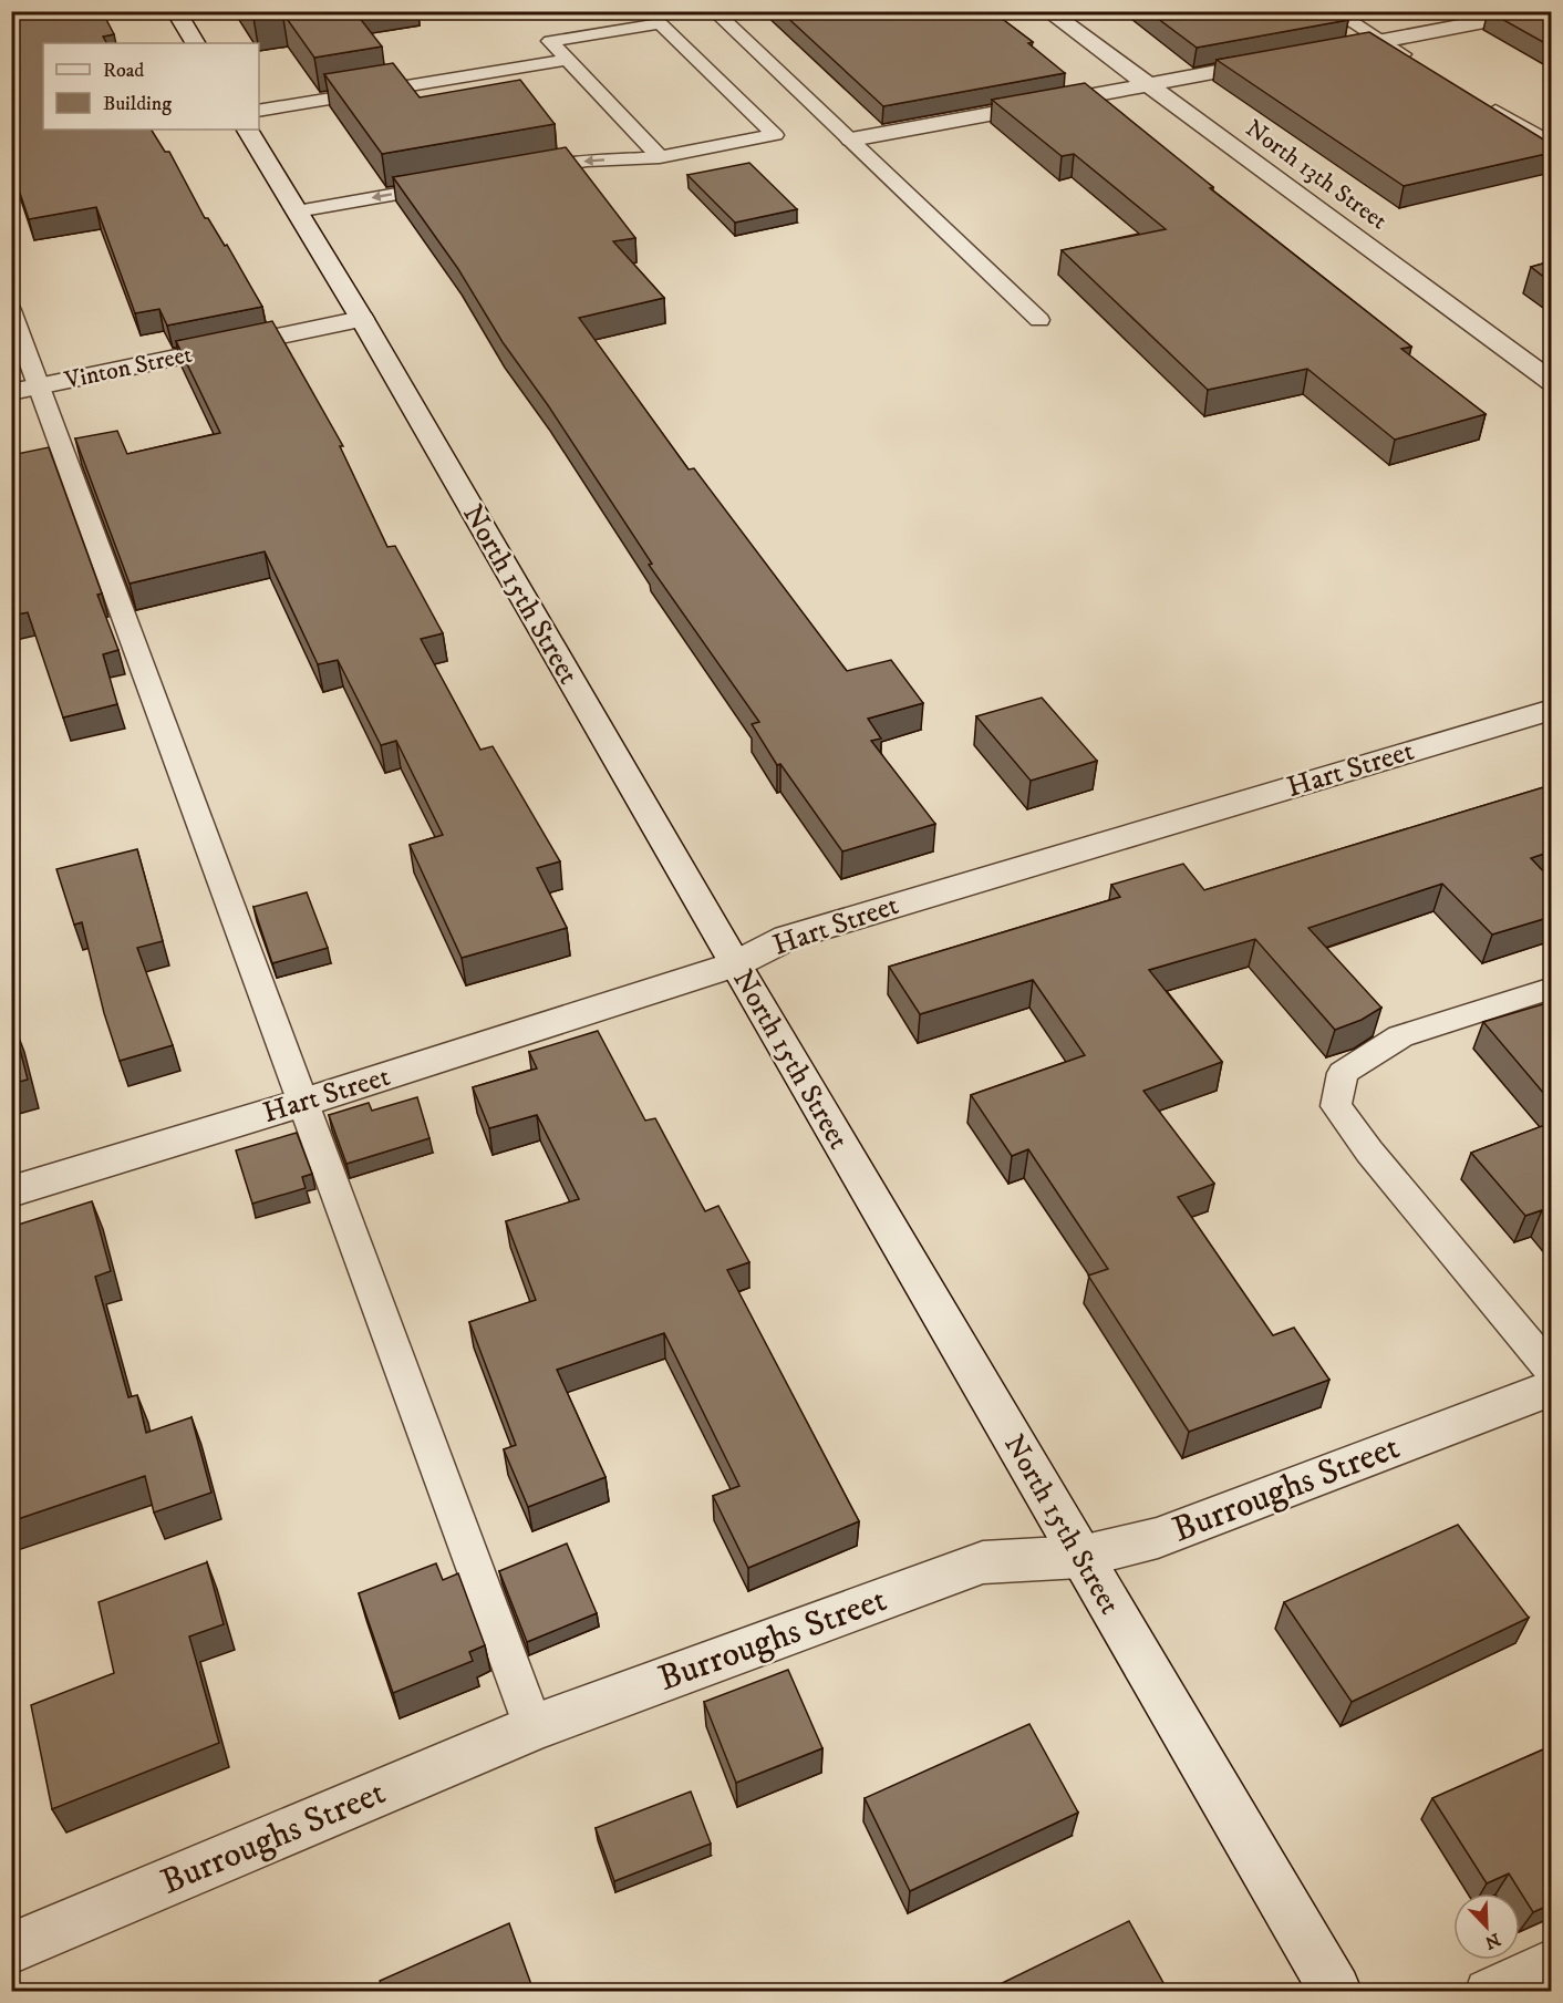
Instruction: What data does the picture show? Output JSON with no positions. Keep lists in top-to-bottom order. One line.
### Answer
{"streets":{"street":["North 13th Street","Vinton Street","North 15th Street","Hart Street","Burroughs Street"]},"crossings":[["Vinton Street","North 15th Street"],["North 15th Street","Hart Street"],["North 15th Street","Burroughs Street"]],"legend":["Road","Building"],"north":"bottom right"}
